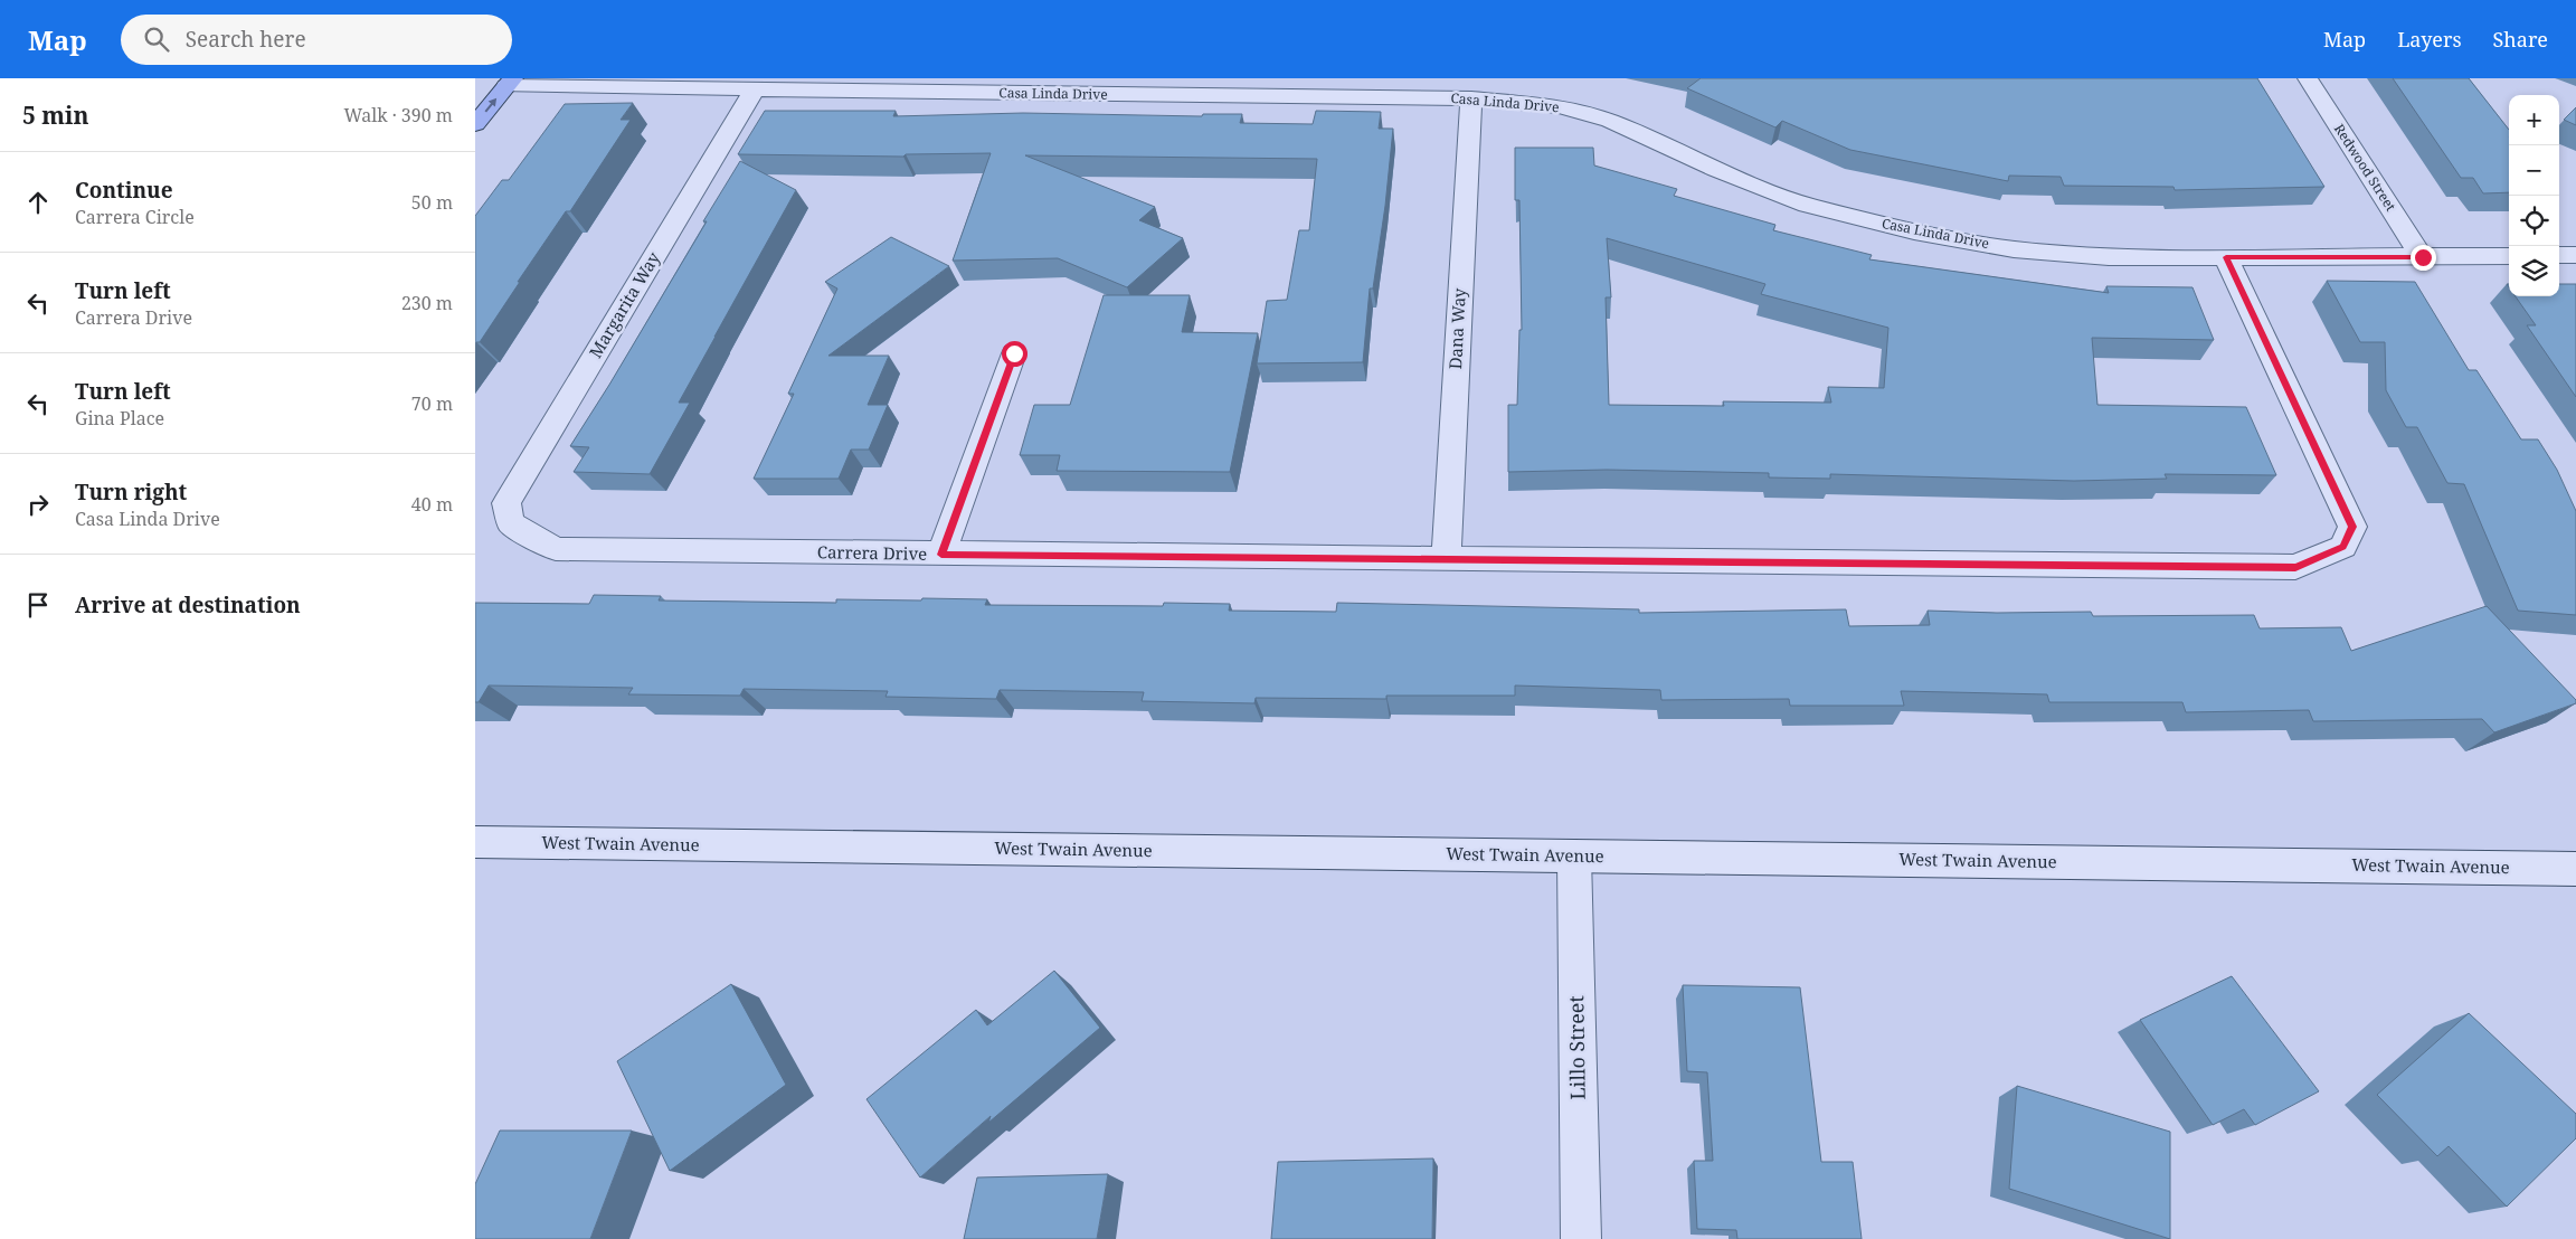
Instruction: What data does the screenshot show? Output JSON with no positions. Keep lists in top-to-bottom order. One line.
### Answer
{"streets":{"street":["Casa Linda Drive","Redwood Street","Margarita Way","Dana Way","Carrera Drive","West Twain Avenue","Lillo Street"]},"crossings":[["Casa Linda Drive","Redwood Street"],["Casa Linda Drive","Margarita Way"],["Casa Linda Drive","Dana Way"],["Casa Linda Drive","Carrera Drive"],["Margarita Way","Carrera Drive"],["Dana Way","Carrera Drive"],["West Twain Avenue","Lillo Street"]],"page":{"header":"Map","search":"Search here","nav":["Map","Layers","Share"],"heading":["5 min","Walk · 390 m"],"map_buttons":["+","−"],"list":[["Continue","Carrera Circle","50 m"],["Turn left","Carrera Drive","230 m"],["Turn left","Gina Place","70 m"],["Turn right","Casa Linda Drive","40 m"],"Arrive at destination"]}}
